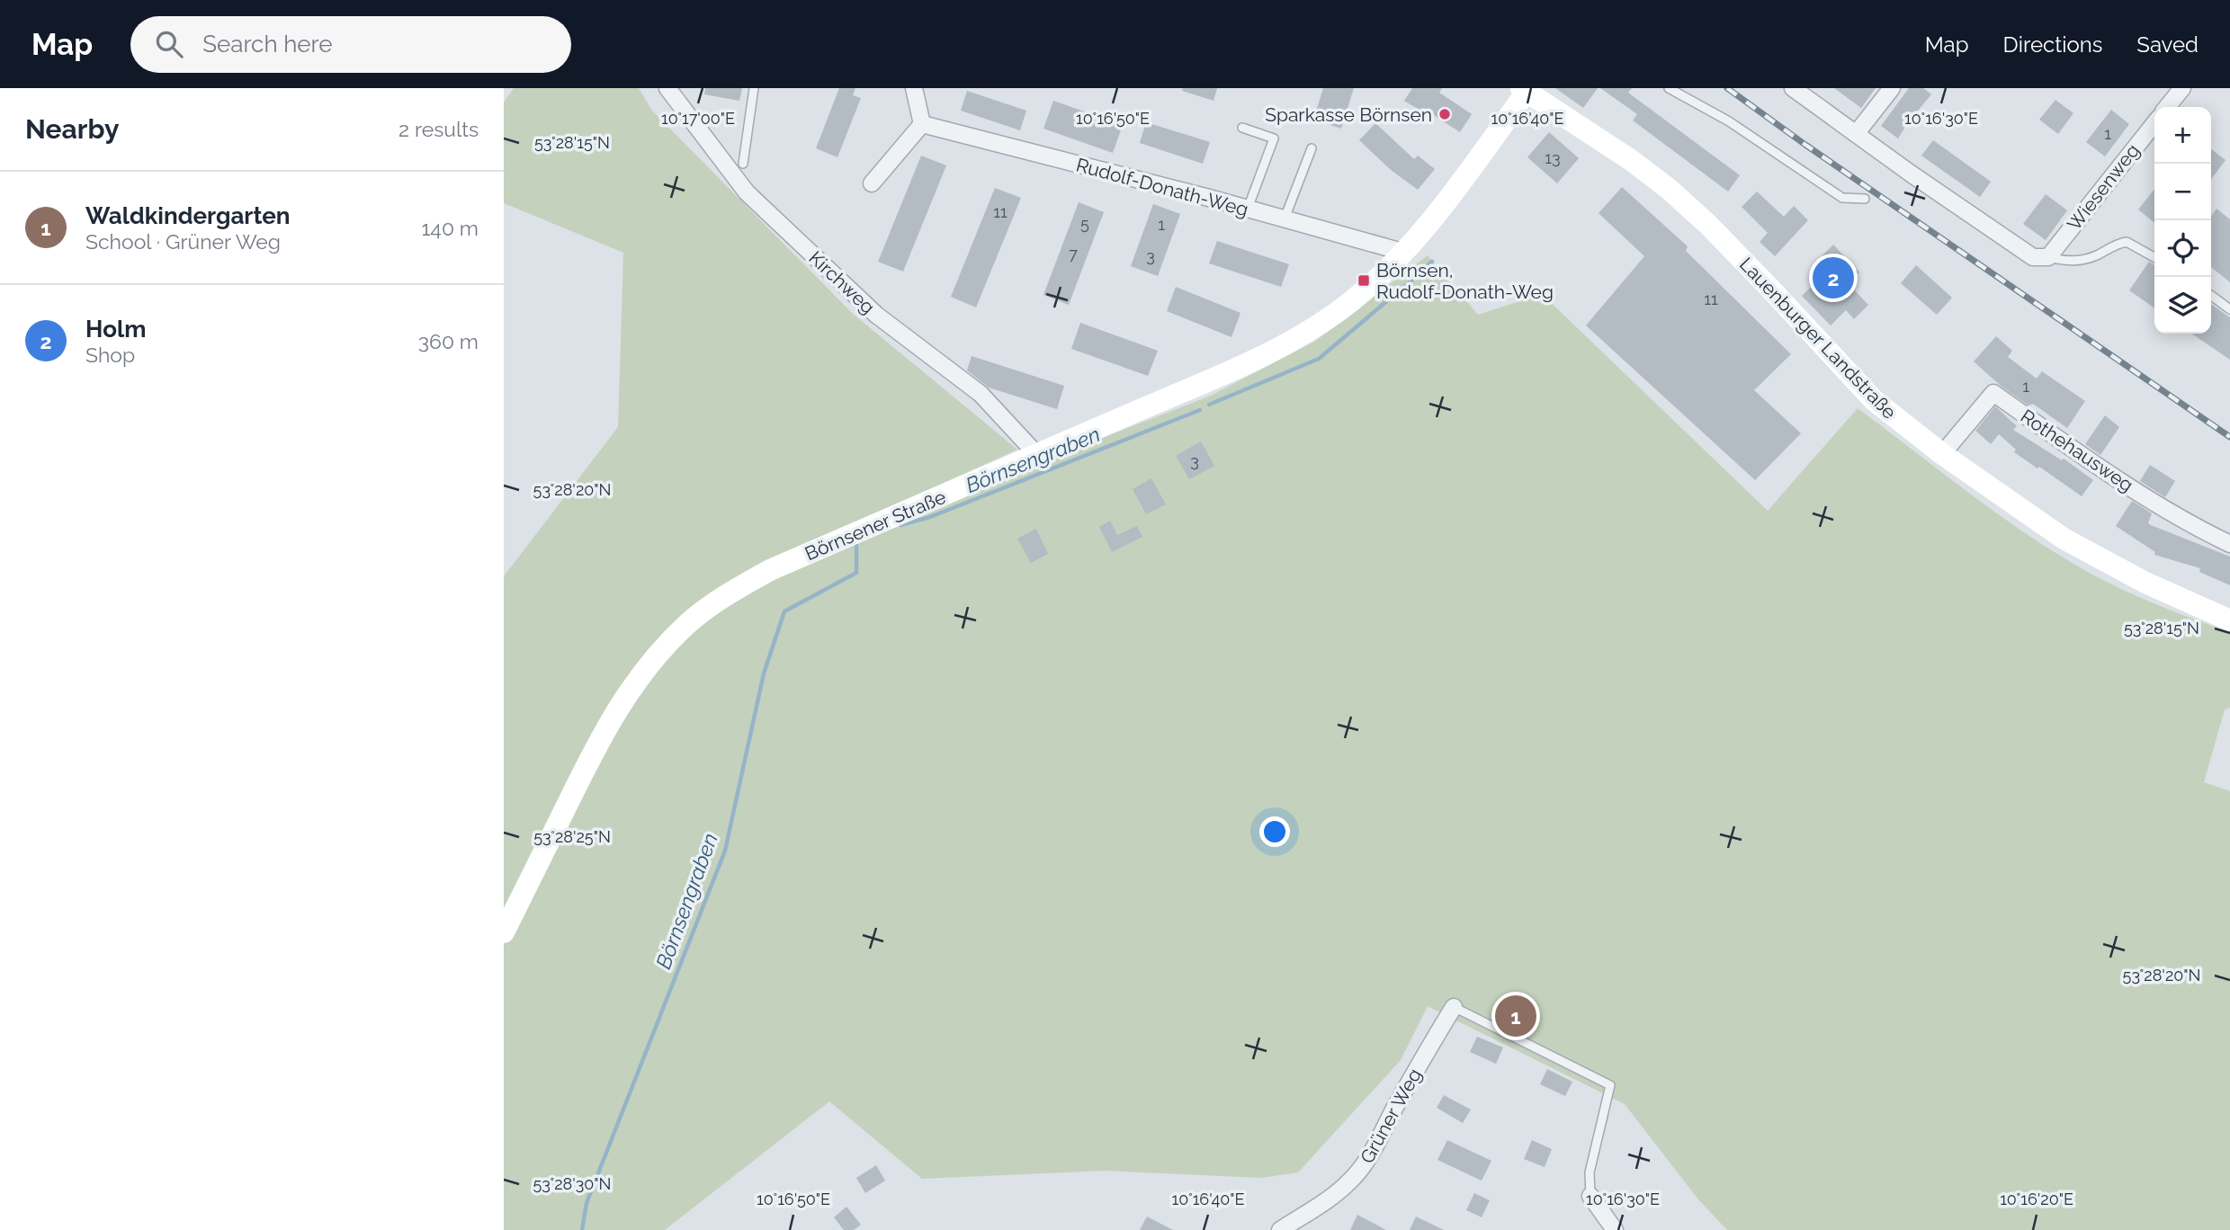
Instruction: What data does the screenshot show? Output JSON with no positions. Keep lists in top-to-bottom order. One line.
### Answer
{"streets":{"street":["Rudolf-Donath-Weg","Wiesenweg","Kirchweg","Lauenburger Landstraße","Rothehausweg","Börnsener Straße","Grüner Weg"]},"crossings":[["Rudolf-Donath-Weg","Börnsener Straße"],["Kirchweg","Börnsener Straße"],["Lauenburger Landstraße","Rothehausweg"],["Lauenburger Landstraße","Börnsener Straße"]],"water":["Börnsengraben"],"places":{"other":["Sparkasse Börnsen"],"transit":["Börnsen, Rudolf-Donath-Weg"]},"house_numbers":["1","13","11","5","1","7","3","11","1","3"],"page":{"header":"Map","search":"Search here","nav":["Map","Directions","Saved"],"heading":["Nearby","2 results"],"map_buttons":["+","−"],"list":[{"mark":"1","name":"Waldkindergarten","note":"School · Grüner Weg","value":"140 m"},{"mark":"2","name":"Holm","note":"Shop","value":"360 m"}],"pins":["2","1"]},"coordinates":["10°17'00\"E","10°16'50\"E","10°16'40\"E","10°16'30\"E","53°28'15\"N","53°28'20\"N","53°28'25\"N","53°28'30\"N","10°16'20\"E"]}
